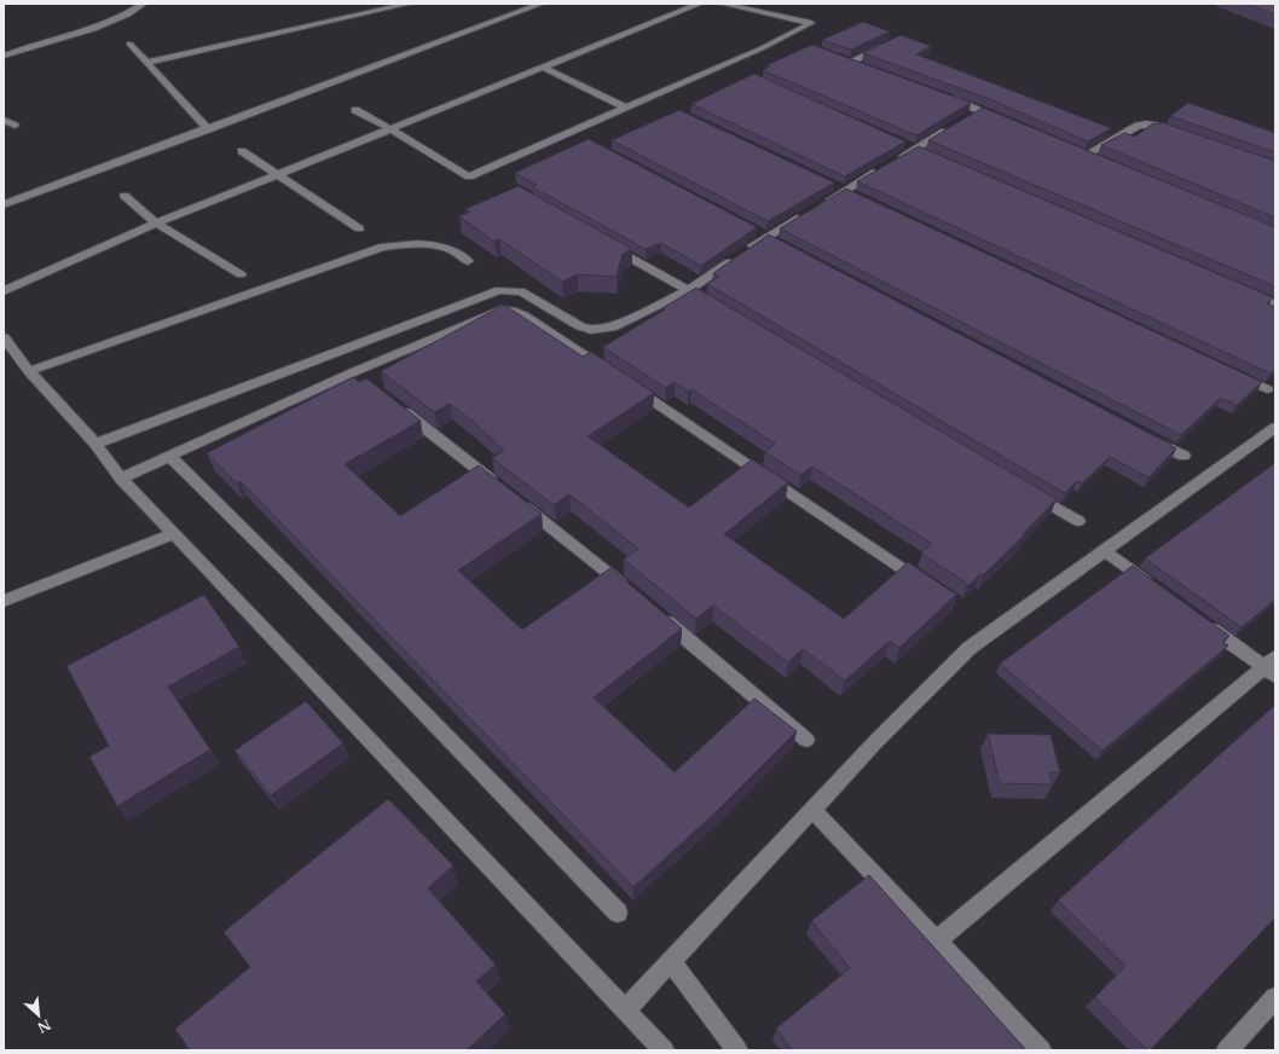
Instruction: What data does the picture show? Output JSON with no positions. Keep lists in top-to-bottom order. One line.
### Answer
{"north":"bottom right"}
